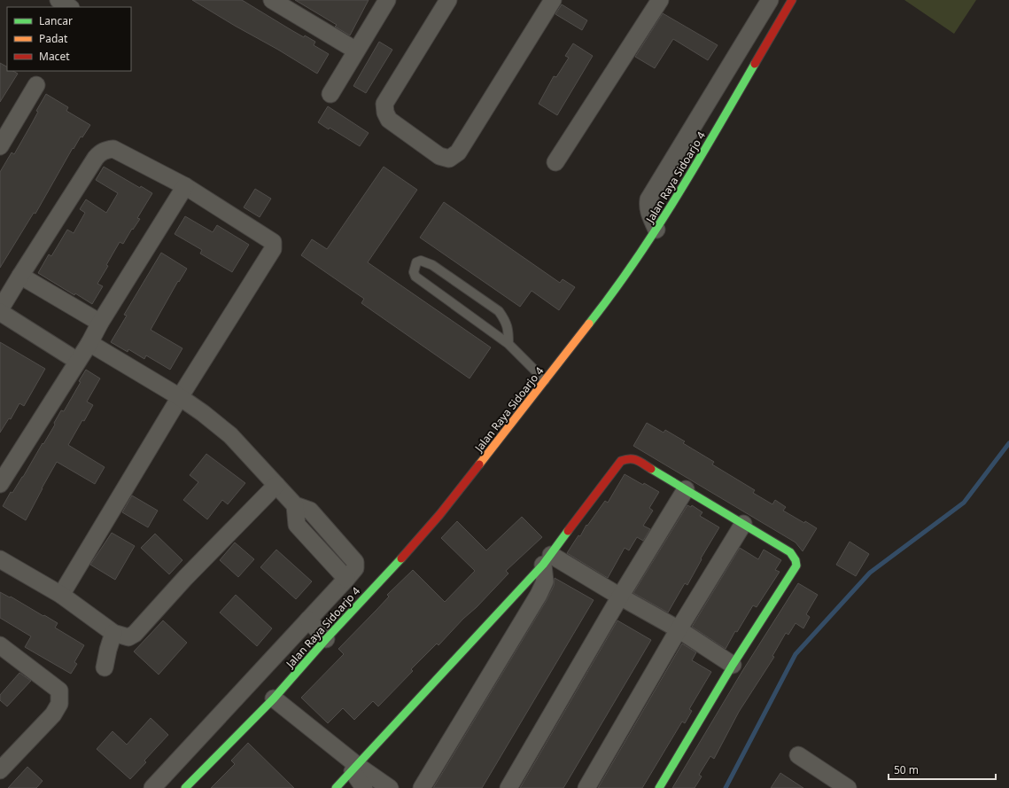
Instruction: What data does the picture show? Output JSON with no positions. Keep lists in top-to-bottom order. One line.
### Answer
{"streets":{"street":["Jalan Raya Sidoarjo 4"]},"legend":["Lancar","Padat","Macet"],"scale_bar":"50 m"}
